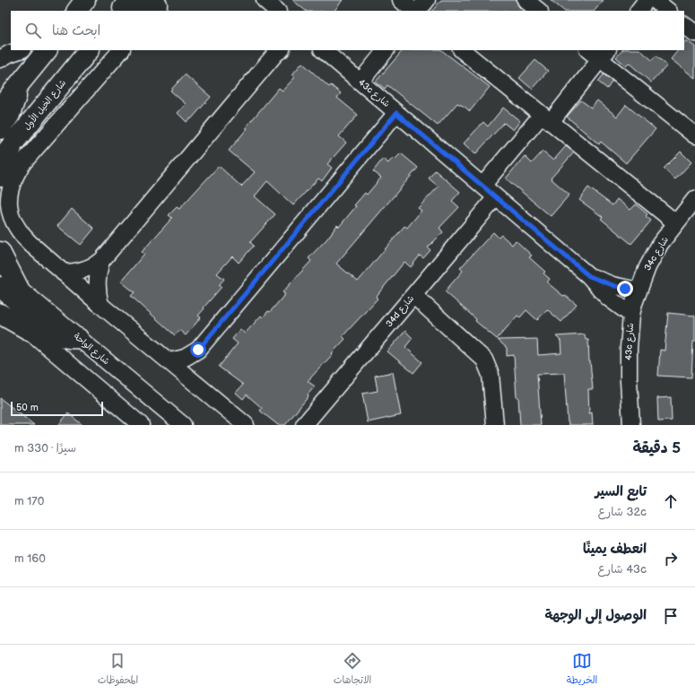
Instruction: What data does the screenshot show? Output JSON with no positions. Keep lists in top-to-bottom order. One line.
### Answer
{"streets":{"main road":["شارع الخيل الأول"],"street":["43c شارع","34c شارع","34d شارع","شارع الواحة"]},"crossings":[["43c شارع","34c شارع"],["43c شارع","34d شارع"]],"scale_bar":"50 m","page":{"search":"ابحث هنا","scale":"50 m","heading":["5 دقيقة","سيرًا · 330 m"],"list":[["تابع السير","32c شارع","170 m"],["انعطف يمينًا","43c شارع","160 m"],"الوصول إلى الوجهة"],"nav":["الخريطة","الاتجاهات","المحفوظات"]}}
